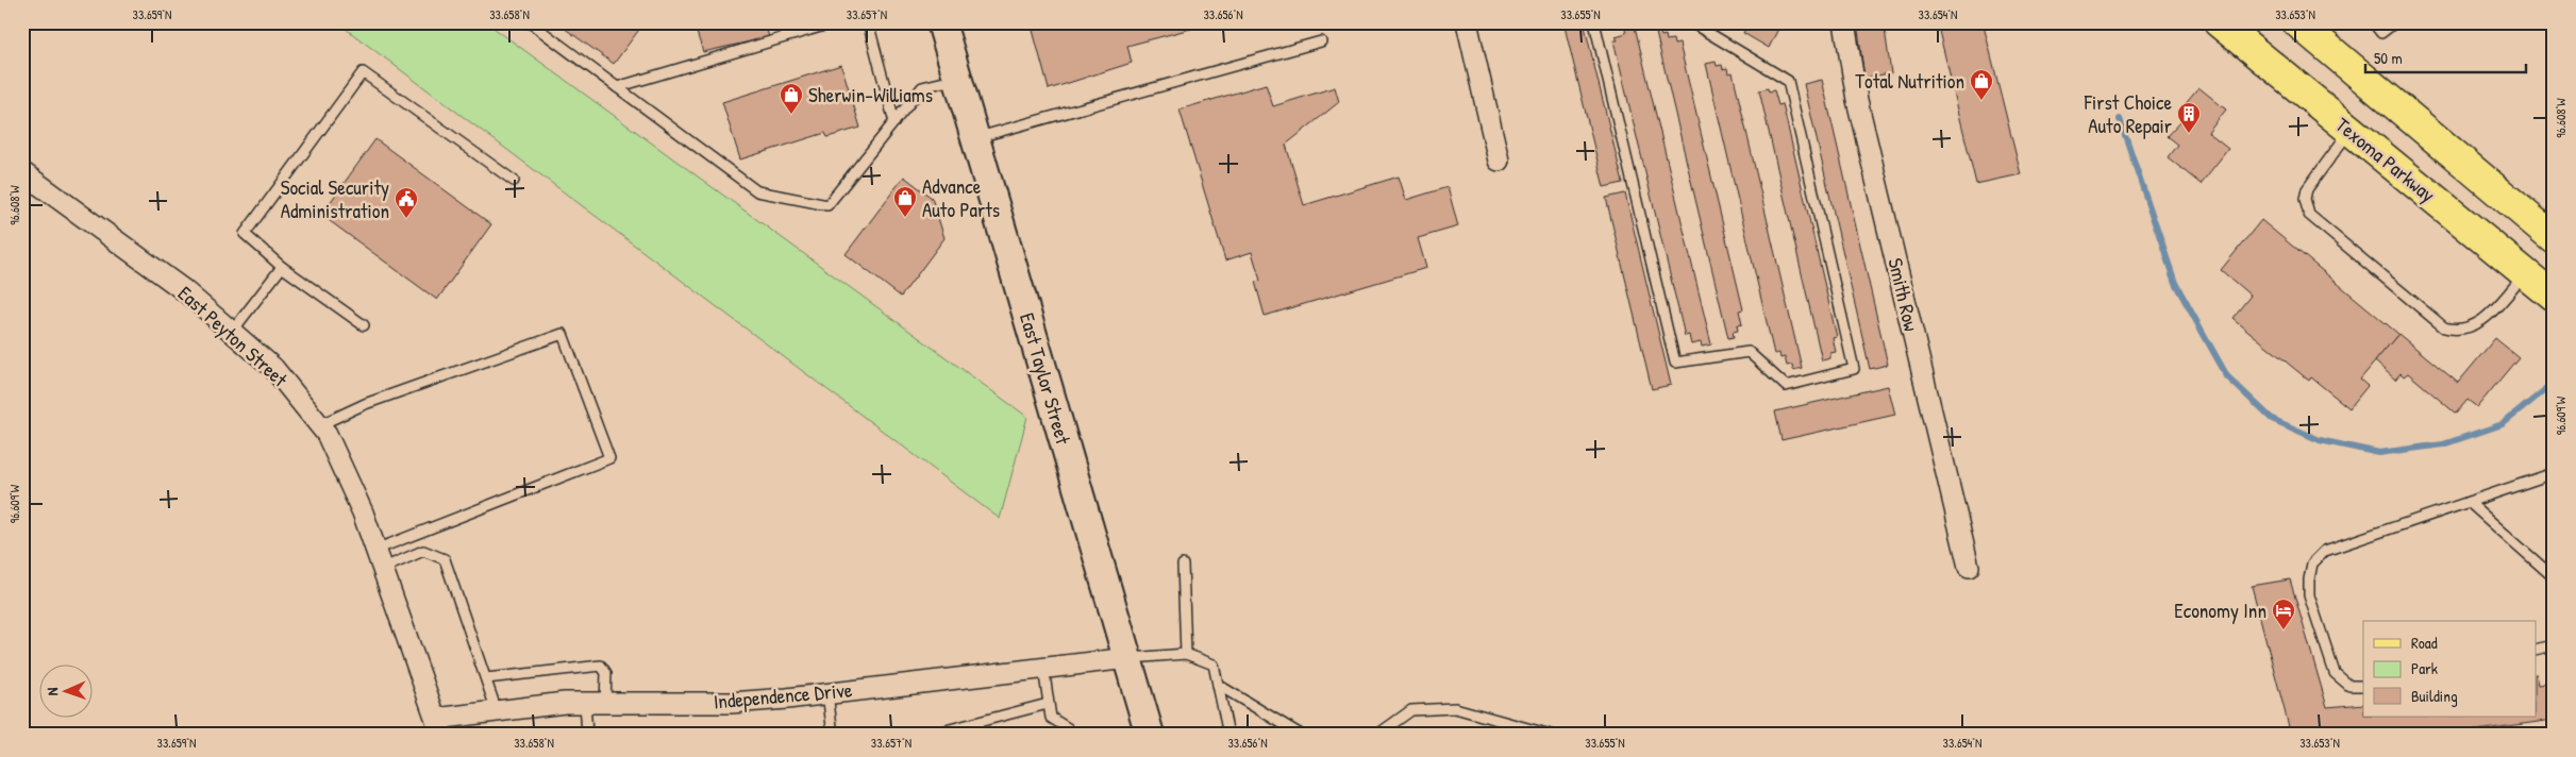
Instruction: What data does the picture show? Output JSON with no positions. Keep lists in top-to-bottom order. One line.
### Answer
{"streets":{"main road":["Texoma Parkway","East Taylor Street"],"street":["Smith Row","East Peyton Street","Independence Drive"]},"crossings":[["East Peyton Street","Independence Drive"],["East Taylor Street","Independence Drive"]],"places":{"shop":["Total Nutrition","Sherwin-Williams","Advance Auto Parts"],"building":["First Choice Auto Repair"],"public building":["Social Security Administration"],"hotel":["Economy Inn"]},"legend":["Road","Park","Building"],"scale_bar":"50 m","north":"left","coordinates":["33.659°N","33.658°N","33.657°N","33.656°N","33.655°N","33.654°N","33.653°N","96.608°W","96.609°W"]}
